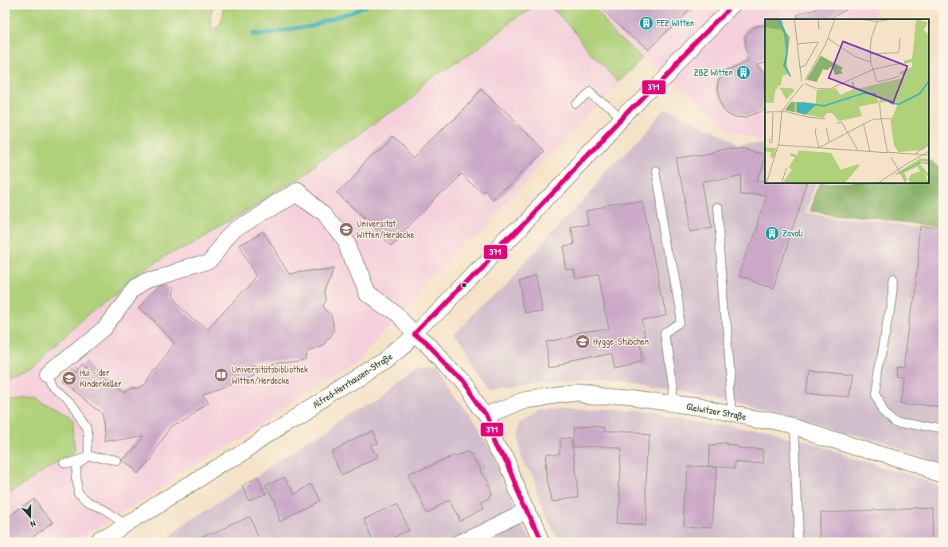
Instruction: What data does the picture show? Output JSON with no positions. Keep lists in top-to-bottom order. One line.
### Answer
{"streets":{"street":["Alfred-Herrhausen-Straße","Gleiwitzer Straße"]},"places":{"building":["FEZ Witten","ZBZ Witten","Zavali"],"school or university":["Universität Witten/Herdecke","Hygge-Stübchen","Hui – der Kinderkeller"],"library":["Universitätsbibliothek Witten/Herdecke"]},"lines":["transit line 371"],"north":"bottom"}
